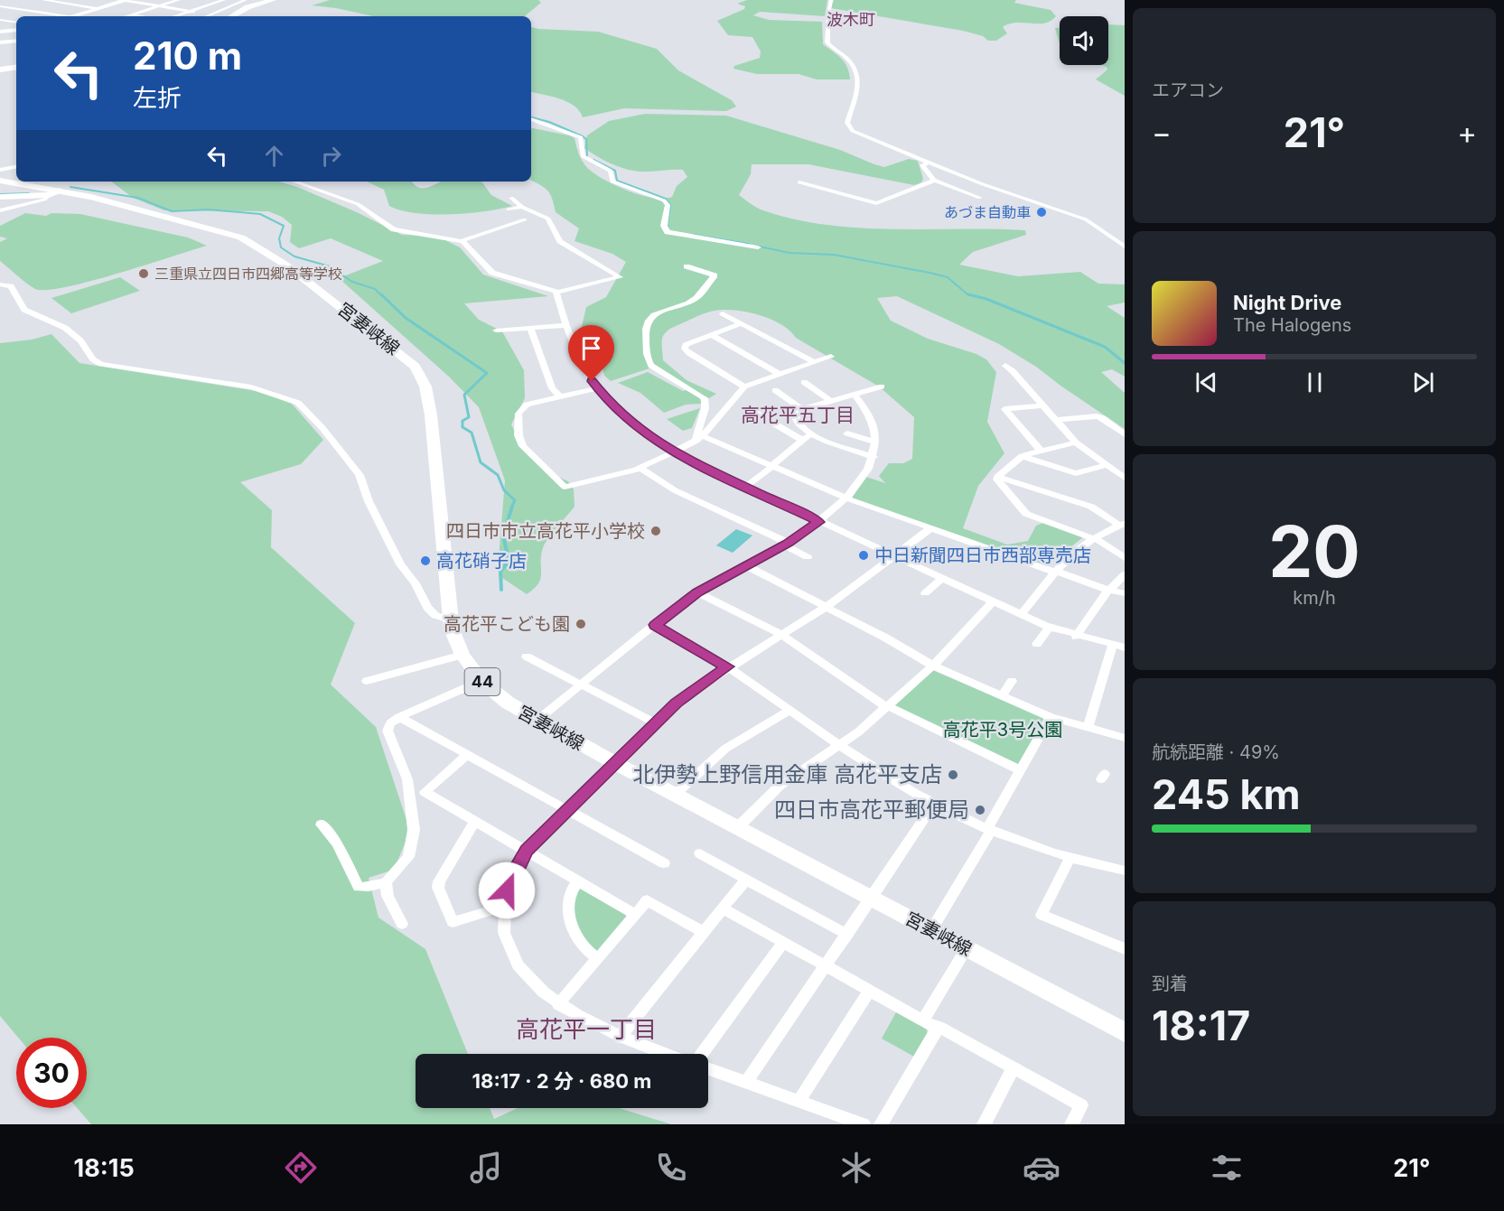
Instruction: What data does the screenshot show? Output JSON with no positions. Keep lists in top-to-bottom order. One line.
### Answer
{"streets":{"main road":["宮妻峡線","44"]},"districts":["波木町","高花平五丁目","高花平一丁目"],"parks":["高花平3号公園"],"places":["あづま自動車","三重県立四日市四郷高等学校","四日市市立高花平小学校","中日新聞四日市西部専売店","高花硝子店","高花平こども園","北伊勢上野信用金庫 高花平支店","四日市高花平郵便局"],"page":{"tile":["エアコン",["20","km/h"],["航続距離 · 49%","245 km"],["到着","18:17"]],"turn":["210 m","左折"],"heat":["−","21°","+"],"song":["Night Drive","The Halogens"],"limit":"30","trip":"18:17 · 2 分 · 680 m","tabs":["18:15","21°"]}}
